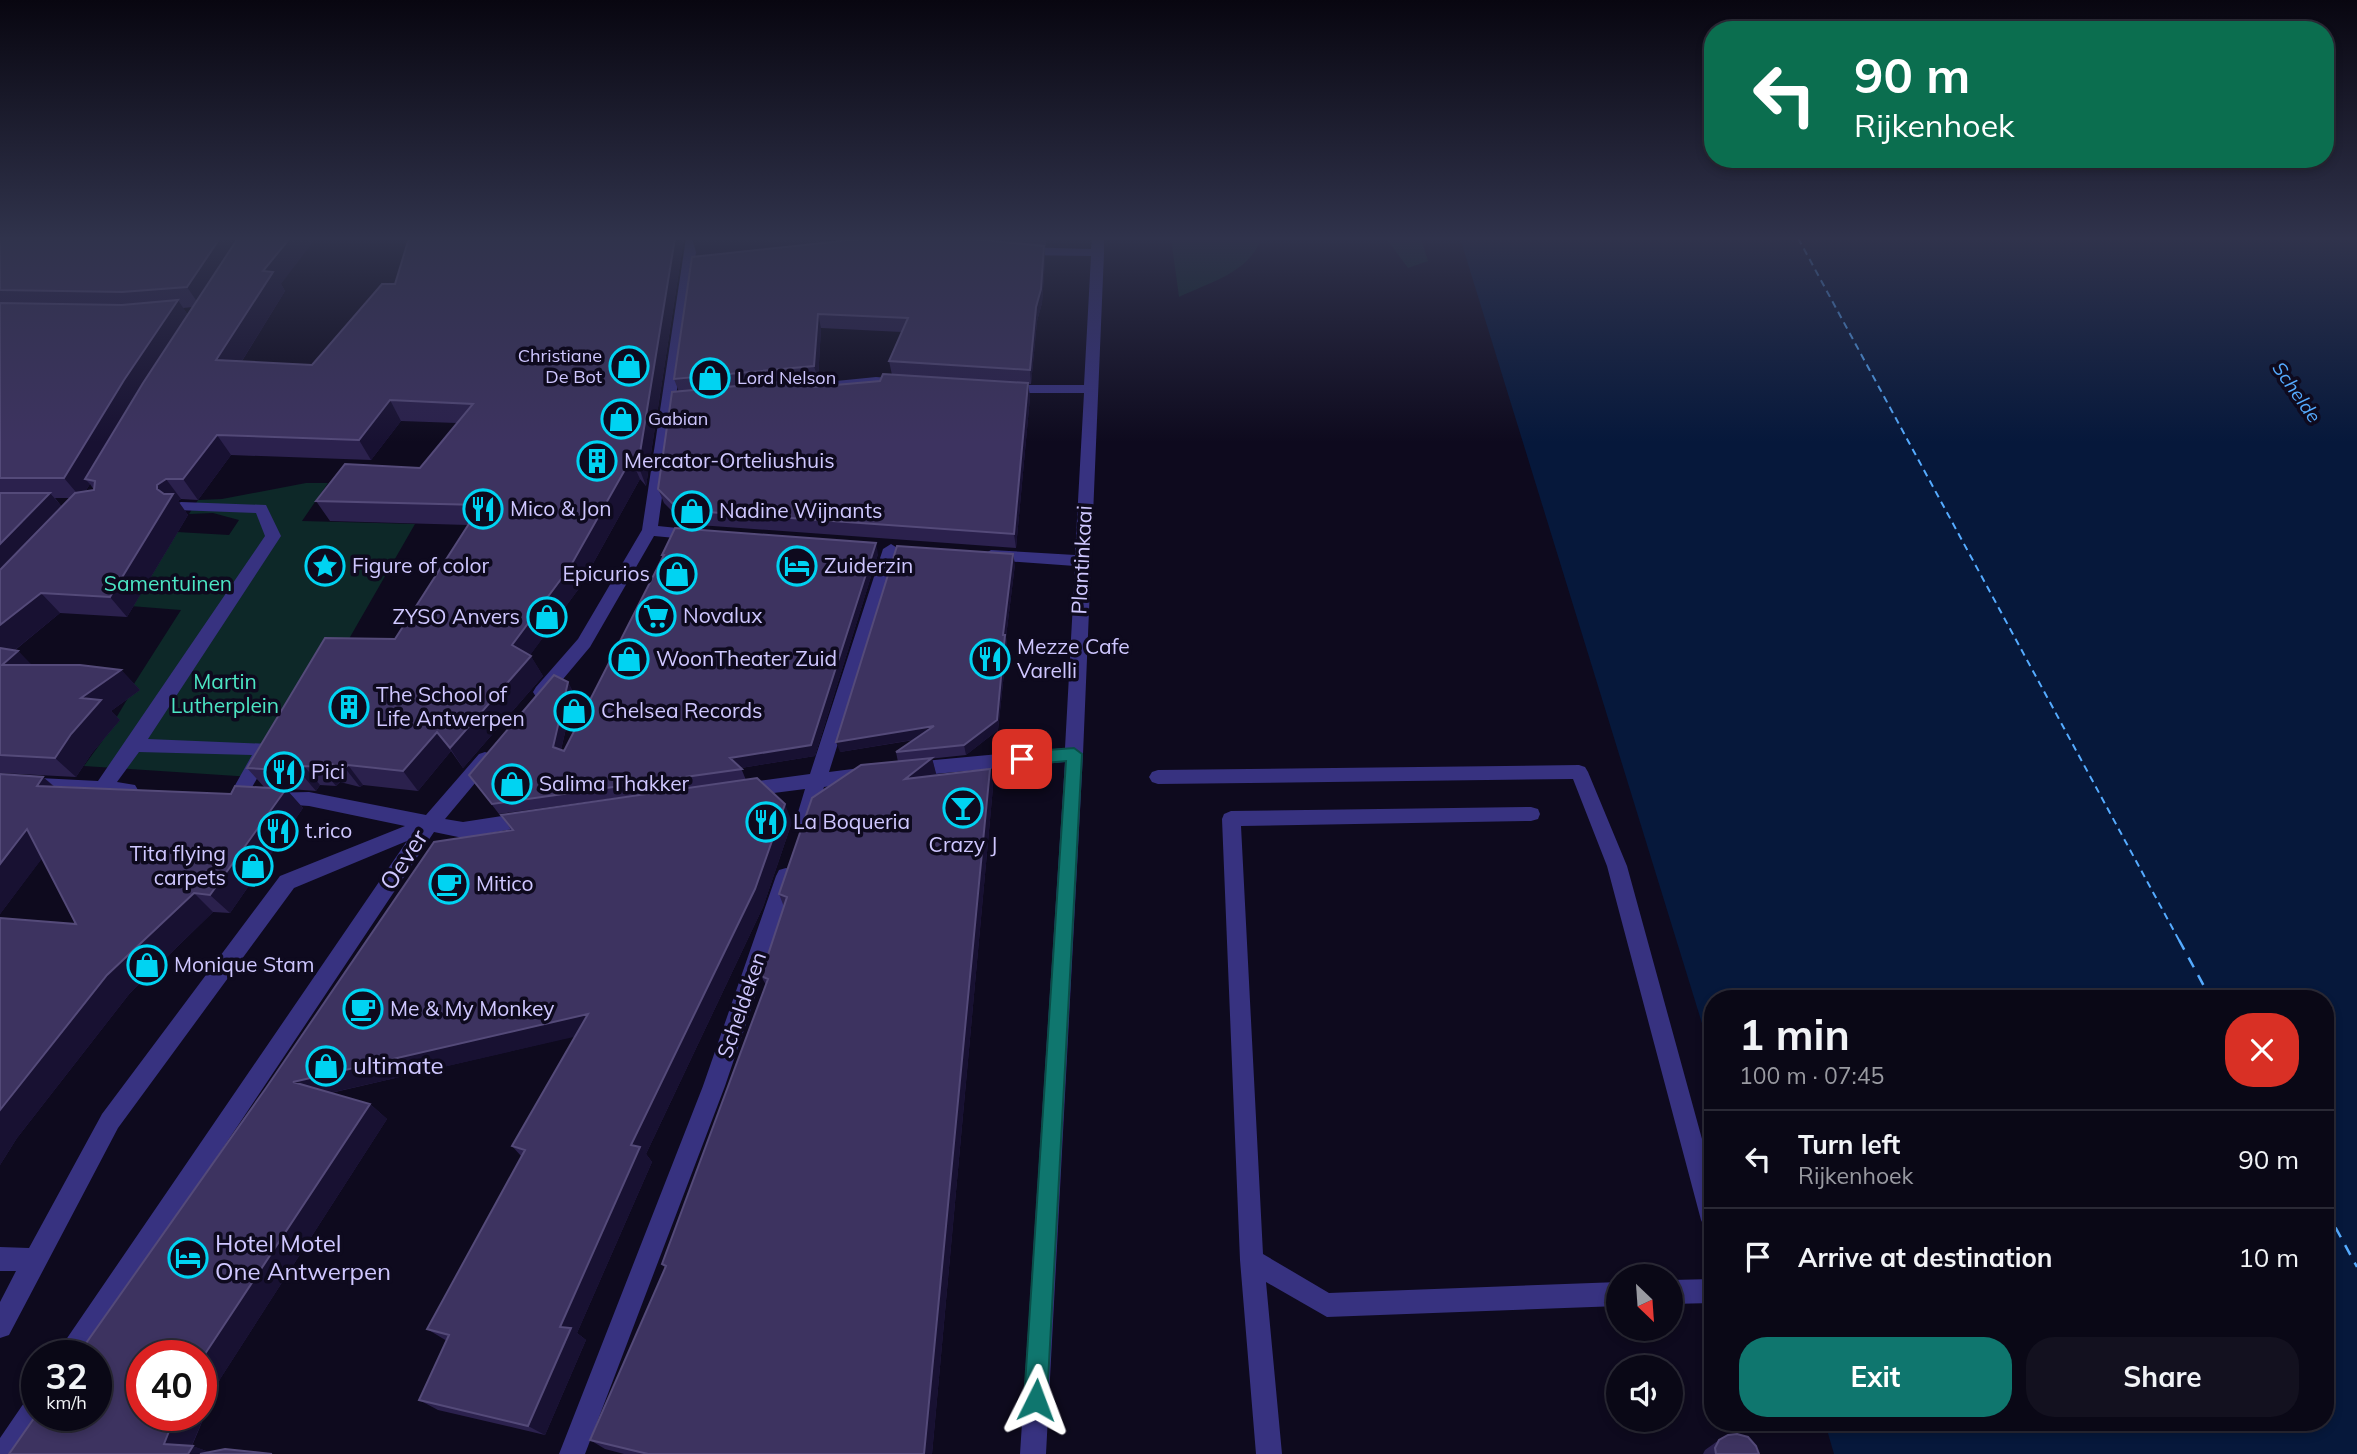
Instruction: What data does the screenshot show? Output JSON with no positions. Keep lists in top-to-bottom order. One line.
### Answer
{"streets":{"street":["Plantinkaai","Oever","Scheldeken"]},"water":["Schelde"],"parks":["Samentuinen","Martin Lutherplein"],"places":{"shop":["Christiane De Bot","Lord Nelson","Gabian","Nadine Wijnants","Epicurios","ZYSO Anvers","WoonTheater Zuid","Chelsea Records","Salima Thakker","Tita flying carpets","Monique Stam","ultimate"],"building":["Mercator-Orteliushuis","The School of Life Antwerpen"],"restaurant":["Mico & Jon","Mezze Cafe Varelli","Pici","La Boqueria","t.rico"],"place":["Figure of color"],"hotel":["Zuiderzin","Hotel Motel One Antwerpen"],"supermarket":["Novalux"],"bar":["Crazy J"],"cafe":["Mitico","Me & My Monkey"]},"north":"bottom right","page":{"turn":["90 m","Rijkenhoek"],"heading":["1 min","100 m · 07:45"],"list":[{"name":"Turn left","note":"Rijkenhoek","value":"90 m"},{"name":"Arrive at destination","value":"10 m"}],"buttons":["Exit","Share"],"speed":"32 km/h","limit":"40"}}
